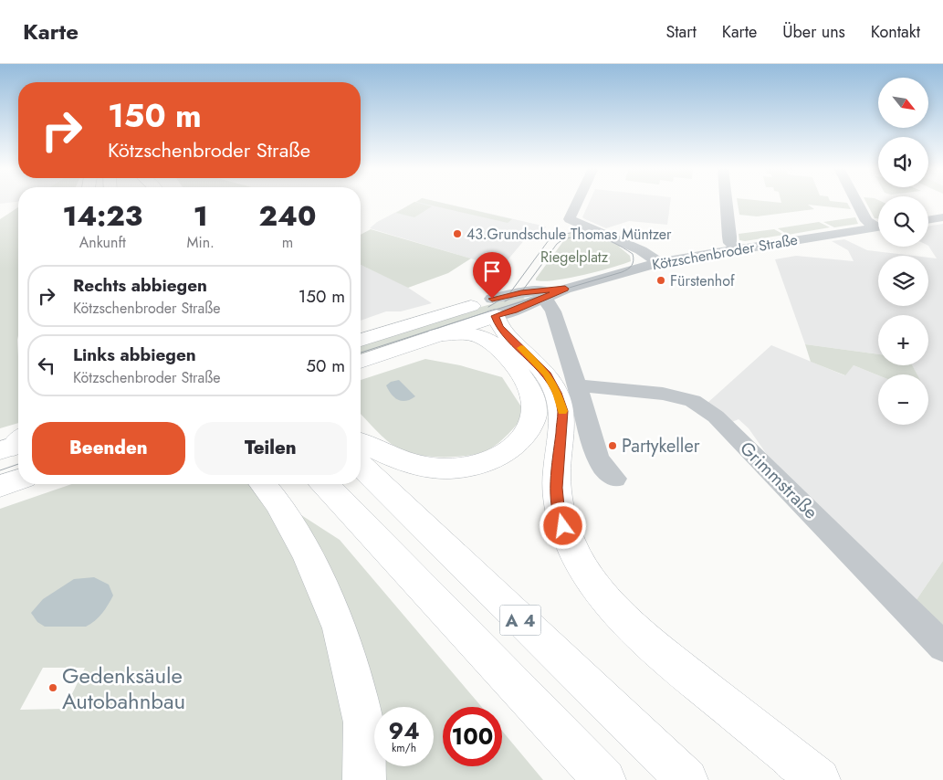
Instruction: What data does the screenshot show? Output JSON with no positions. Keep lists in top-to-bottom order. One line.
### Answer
{"streets":{"main road":["Kötzschenbroder Straße","A 4"],"street":["Grimmstraße"]},"parks":["Riegelplatz"],"places":["43.Grundschule Thomas Müntzer","Fürstenhof","Partykeller","Gedenksäule Autobahnbau"],"north":"bottom right","page":{"header":"Karte","nav":["Start","Karte","Über uns","Kontakt"],"map_buttons":["+","−"],"turn":["150 m","Kötzschenbroder Straße"],"eta":["14:23","Ankunft","1","Min.","240","m"],"list":[{"name":"Rechts abbiegen","note":"Kötzschenbroder Straße","value":"150 m"},{"name":"Links abbiegen","note":"Kötzschenbroder Straße","value":"50 m"}],"buttons":["Beenden","Teilen"],"speed":"94 km/h","limit":"100"}}
